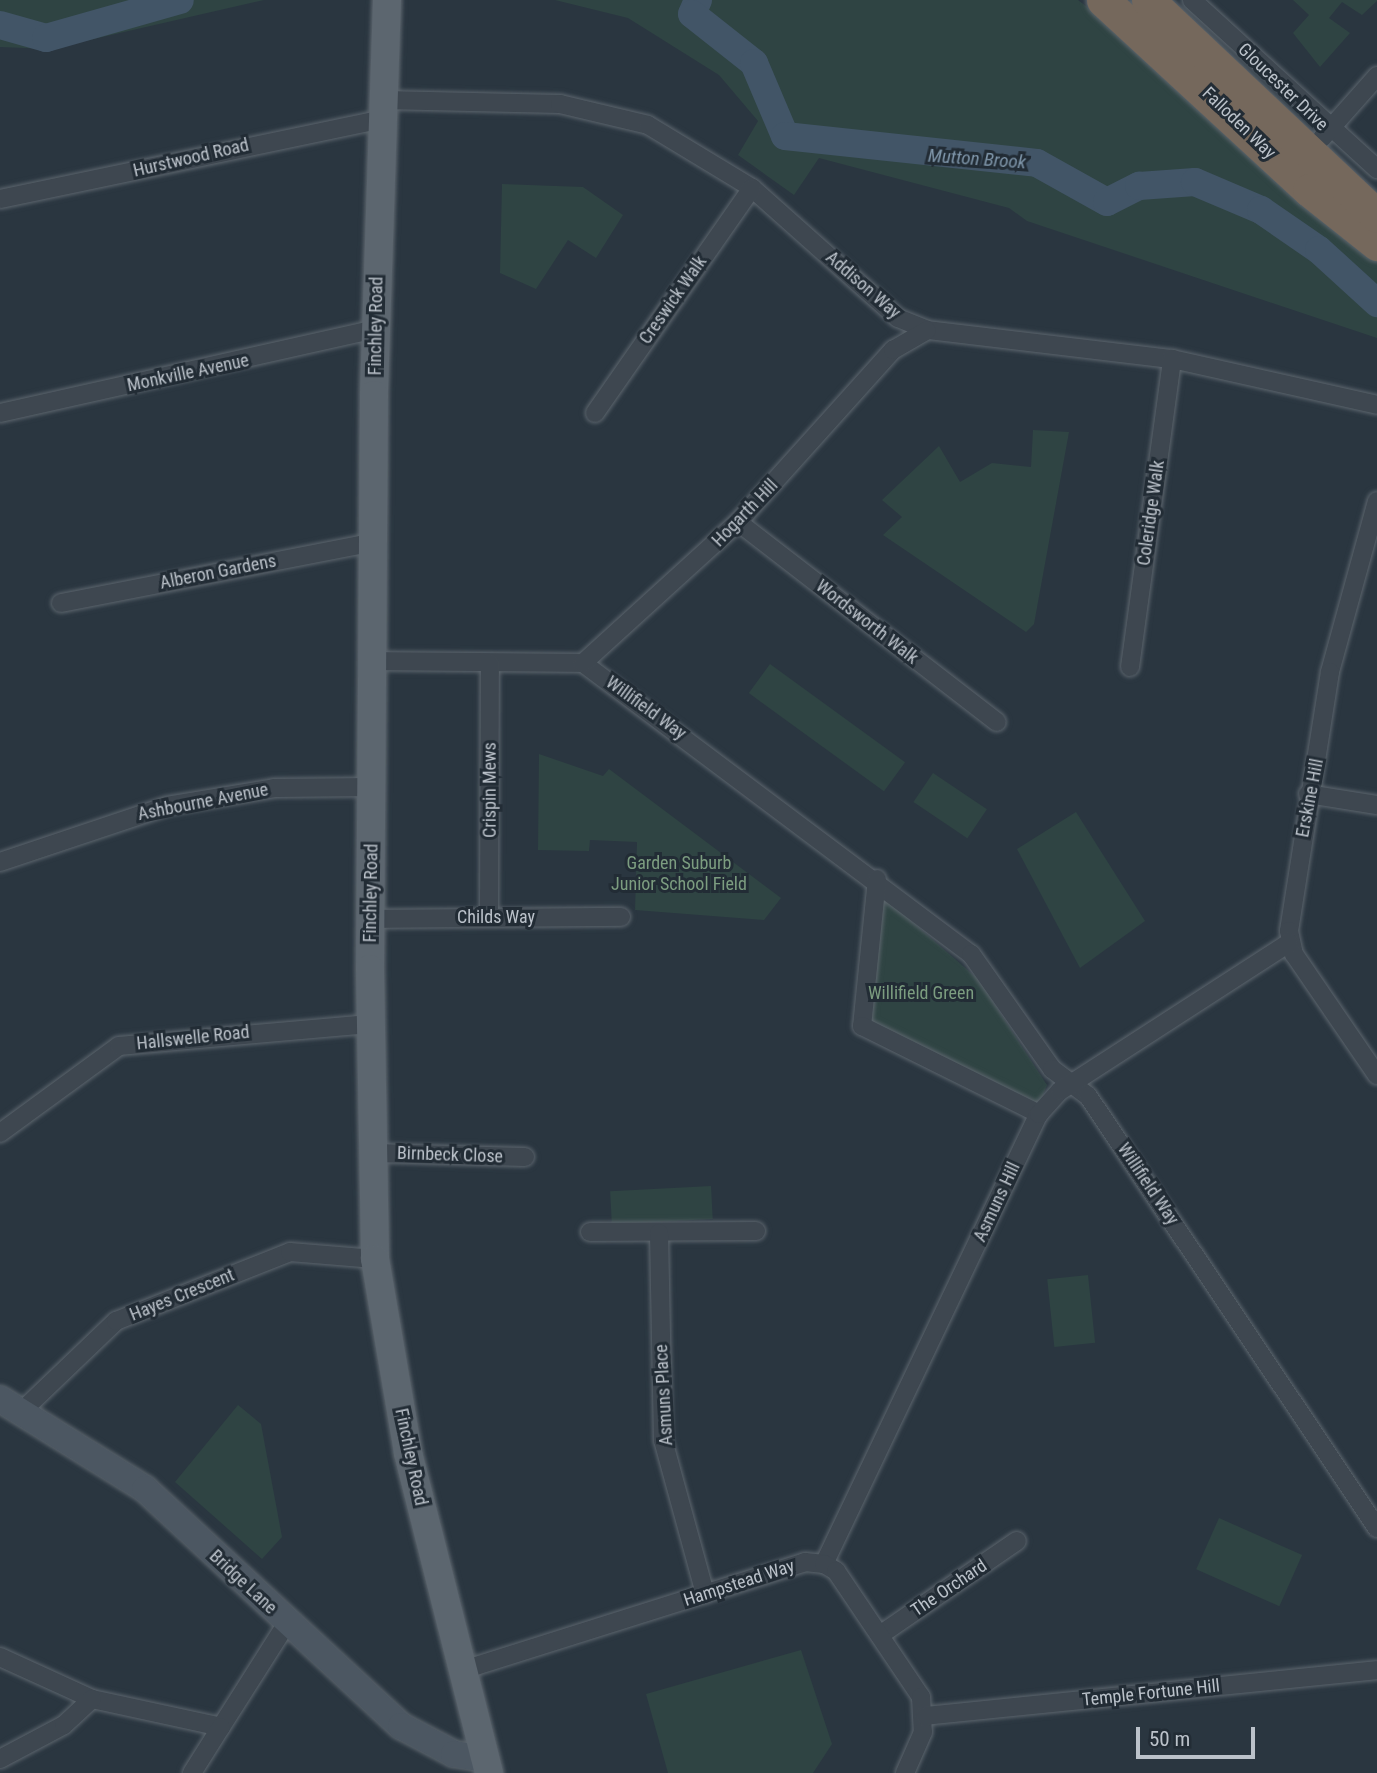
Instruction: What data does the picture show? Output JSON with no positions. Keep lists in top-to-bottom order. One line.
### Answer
{"streets":{"highway":["Falloden Way"],"main road":["Finchley Road"],"street":["Gloucester Drive","Hurstwood Road","Addison Way","Creswick Walk","Monkville Avenue","Hogarth Hill","Coleridge Walk","Alberon Gardens","Wordsworth Walk","Willifield Way","Crispin Mews","Erskine Hill","Ashbourne Avenue","Childs Way","Hallswelle Road","Birnbeck Close","Asmuns Hill","Hayes Crescent","Asmuns Place","Bridge Lane","Hampstead Way","The Orchard","Temple Fortune Hill"]},"crossings":[["Gloucester Drive","Falloden Way"],["Hurstwood Road","Addison Way"],["Hurstwood Road","Finchley Road"],["Addison Way","Creswick Walk"],["Addison Way","Finchley Road"],["Addison Way","Hogarth Hill"],["Addison Way","Coleridge Walk"],["Finchley Road","Monkville Avenue"],["Finchley Road","Alberon Gardens"],["Finchley Road","Ashbourne Avenue"],["Finchley Road","Childs Way"],["Finchley Road","Hallswelle Road"],["Finchley Road","Birnbeck Close"],["Finchley Road","Hayes Crescent"],["Finchley Road","Bridge Lane"],["Finchley Road","Hampstead Way"],["Hogarth Hill","Wordsworth Walk"],["Hogarth Hill","Willifield Way"],["Willifield Way","Asmuns Hill"],["Crispin Mews","Childs Way"],["Erskine Hill","Asmuns Hill"],["Asmuns Hill","Hampstead Way"],["Hayes Crescent","Bridge Lane"],["Asmuns Place","Hampstead Way"]],"water":["Mutton Brook"],"parks":["Garden Suburb Junior School Field","Willifield Green"],"scale_bar":"50 m"}
